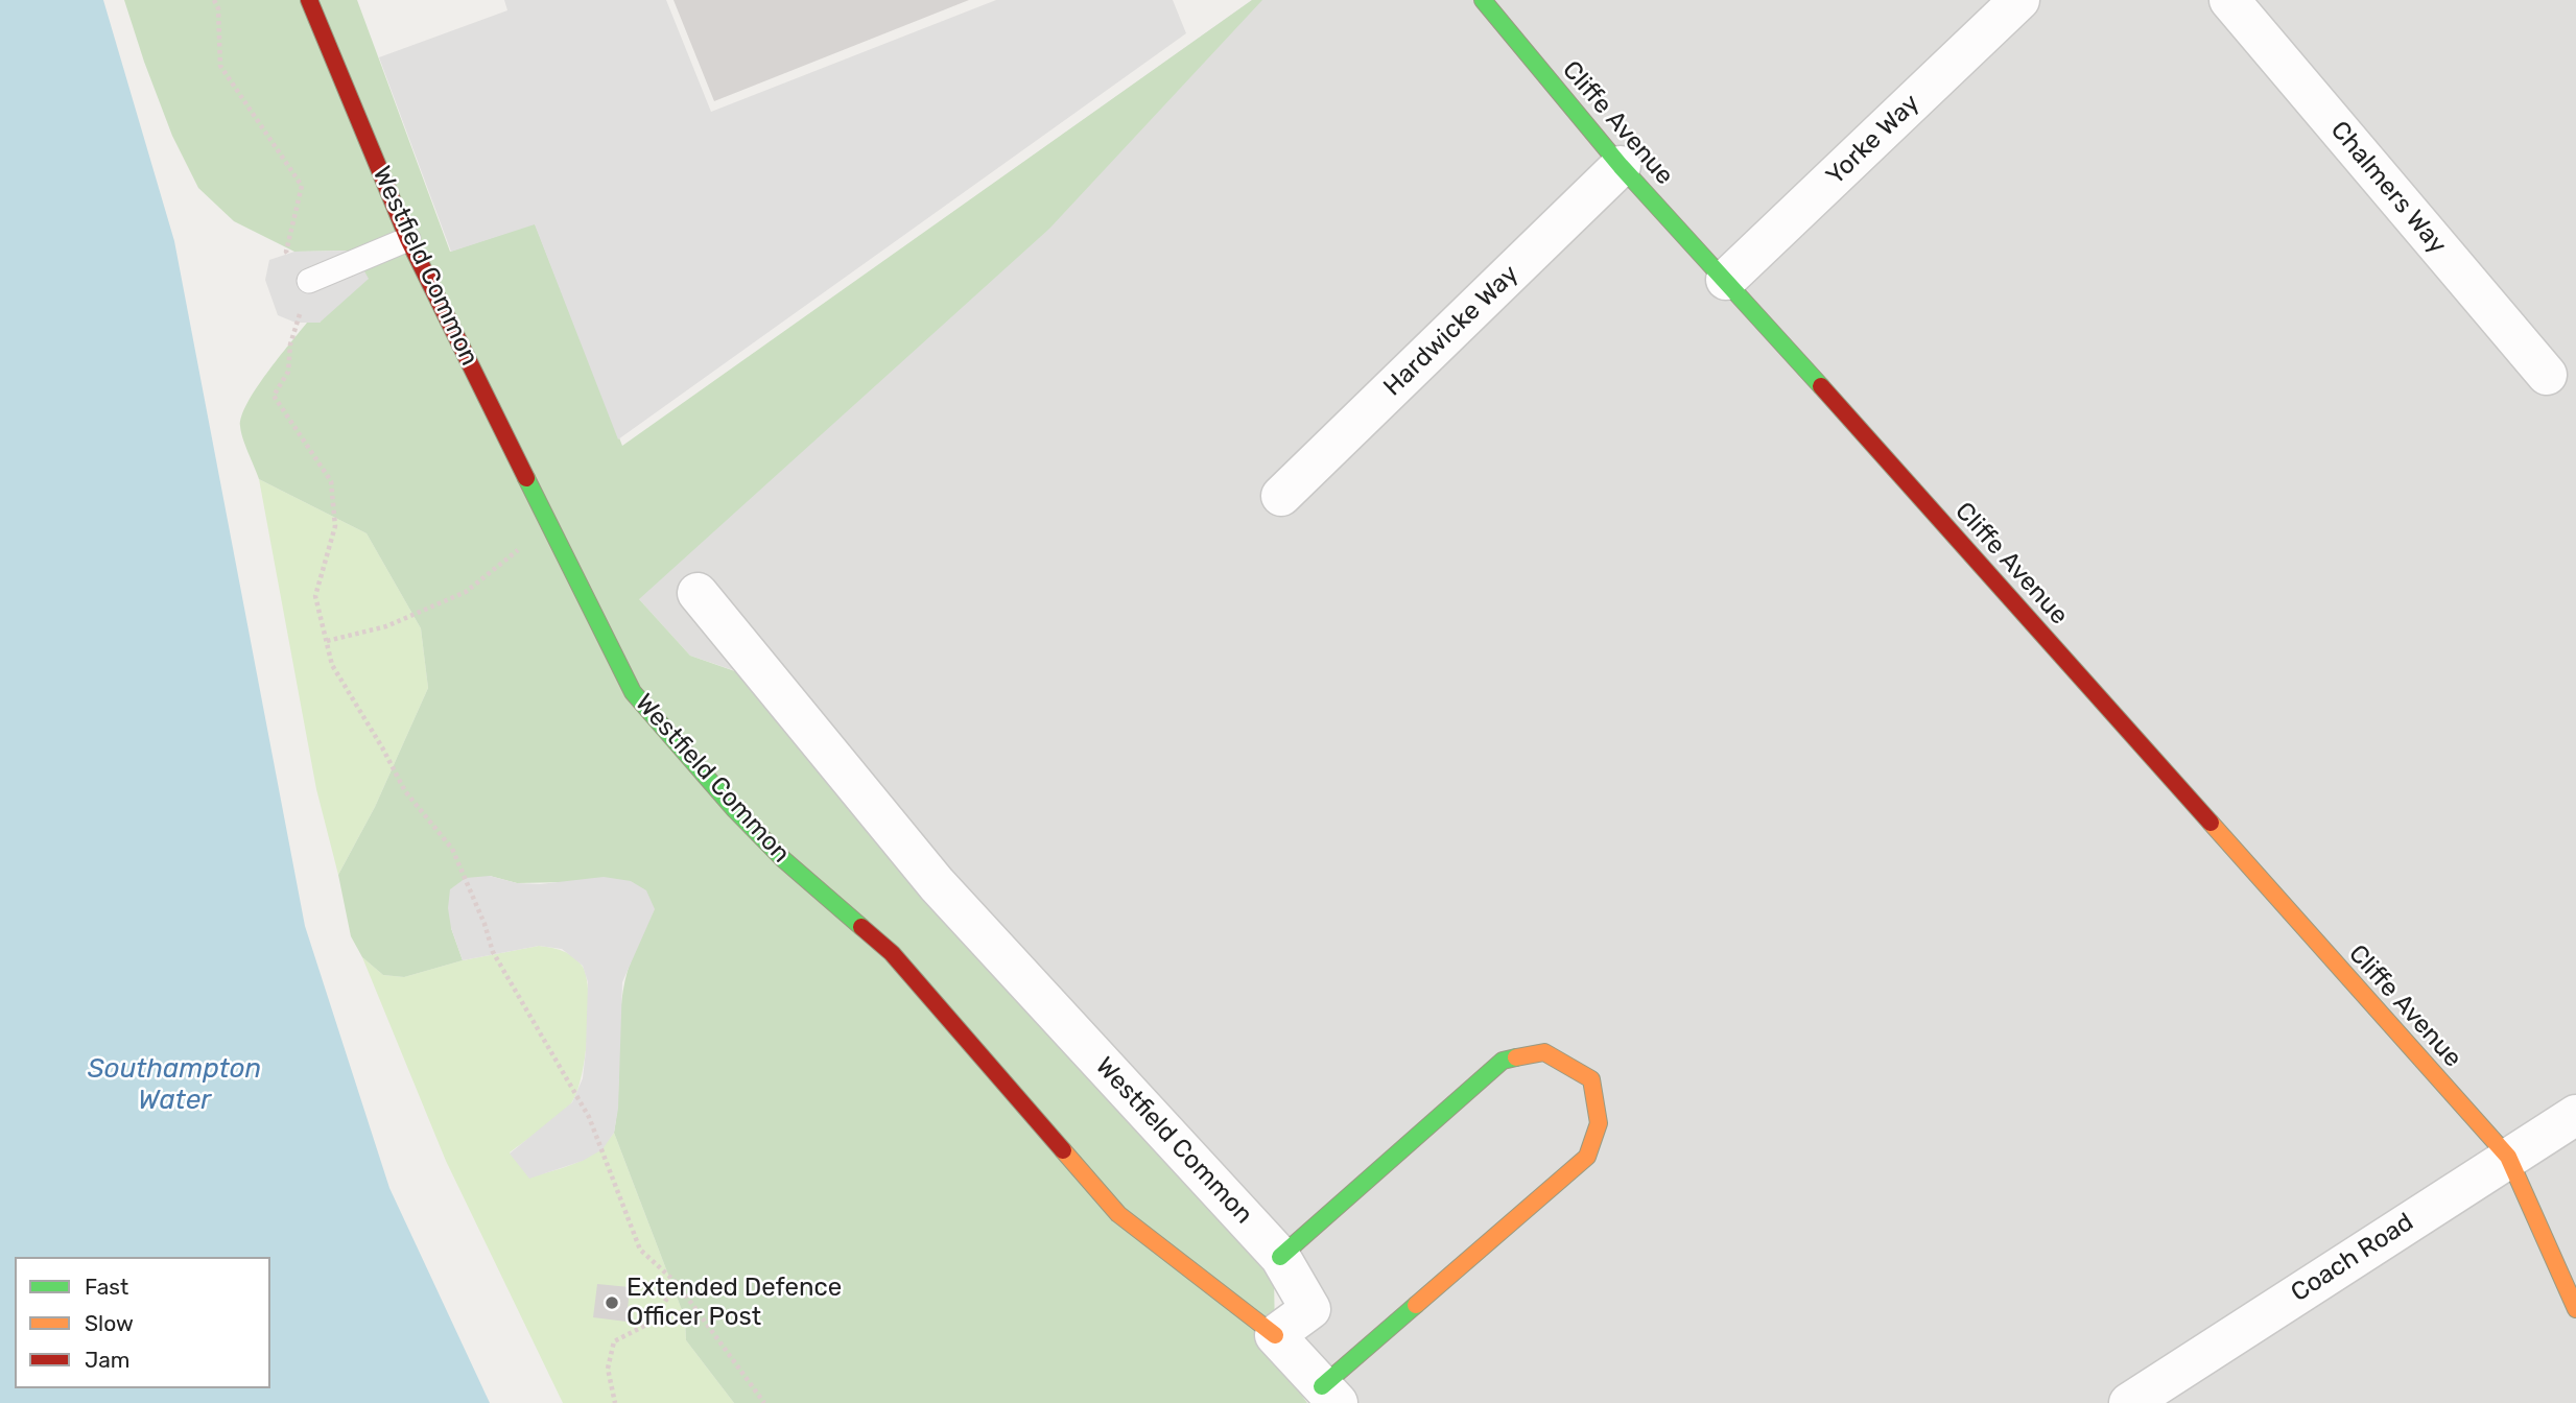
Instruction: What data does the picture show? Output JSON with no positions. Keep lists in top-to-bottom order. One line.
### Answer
{"streets":{"street":["Cliffe Avenue","Yorke Way","Chalmers Way","Westfield Common","Hardwicke Way","Coach Road"]},"crossings":[["Cliffe Avenue","Yorke Way"],["Cliffe Avenue","Hardwicke Way"],["Cliffe Avenue","Coach Road"]],"water":["Southampton Water"],"places":["Extended Defence Officer Post"],"legend":["Fast","Slow","Jam"]}
